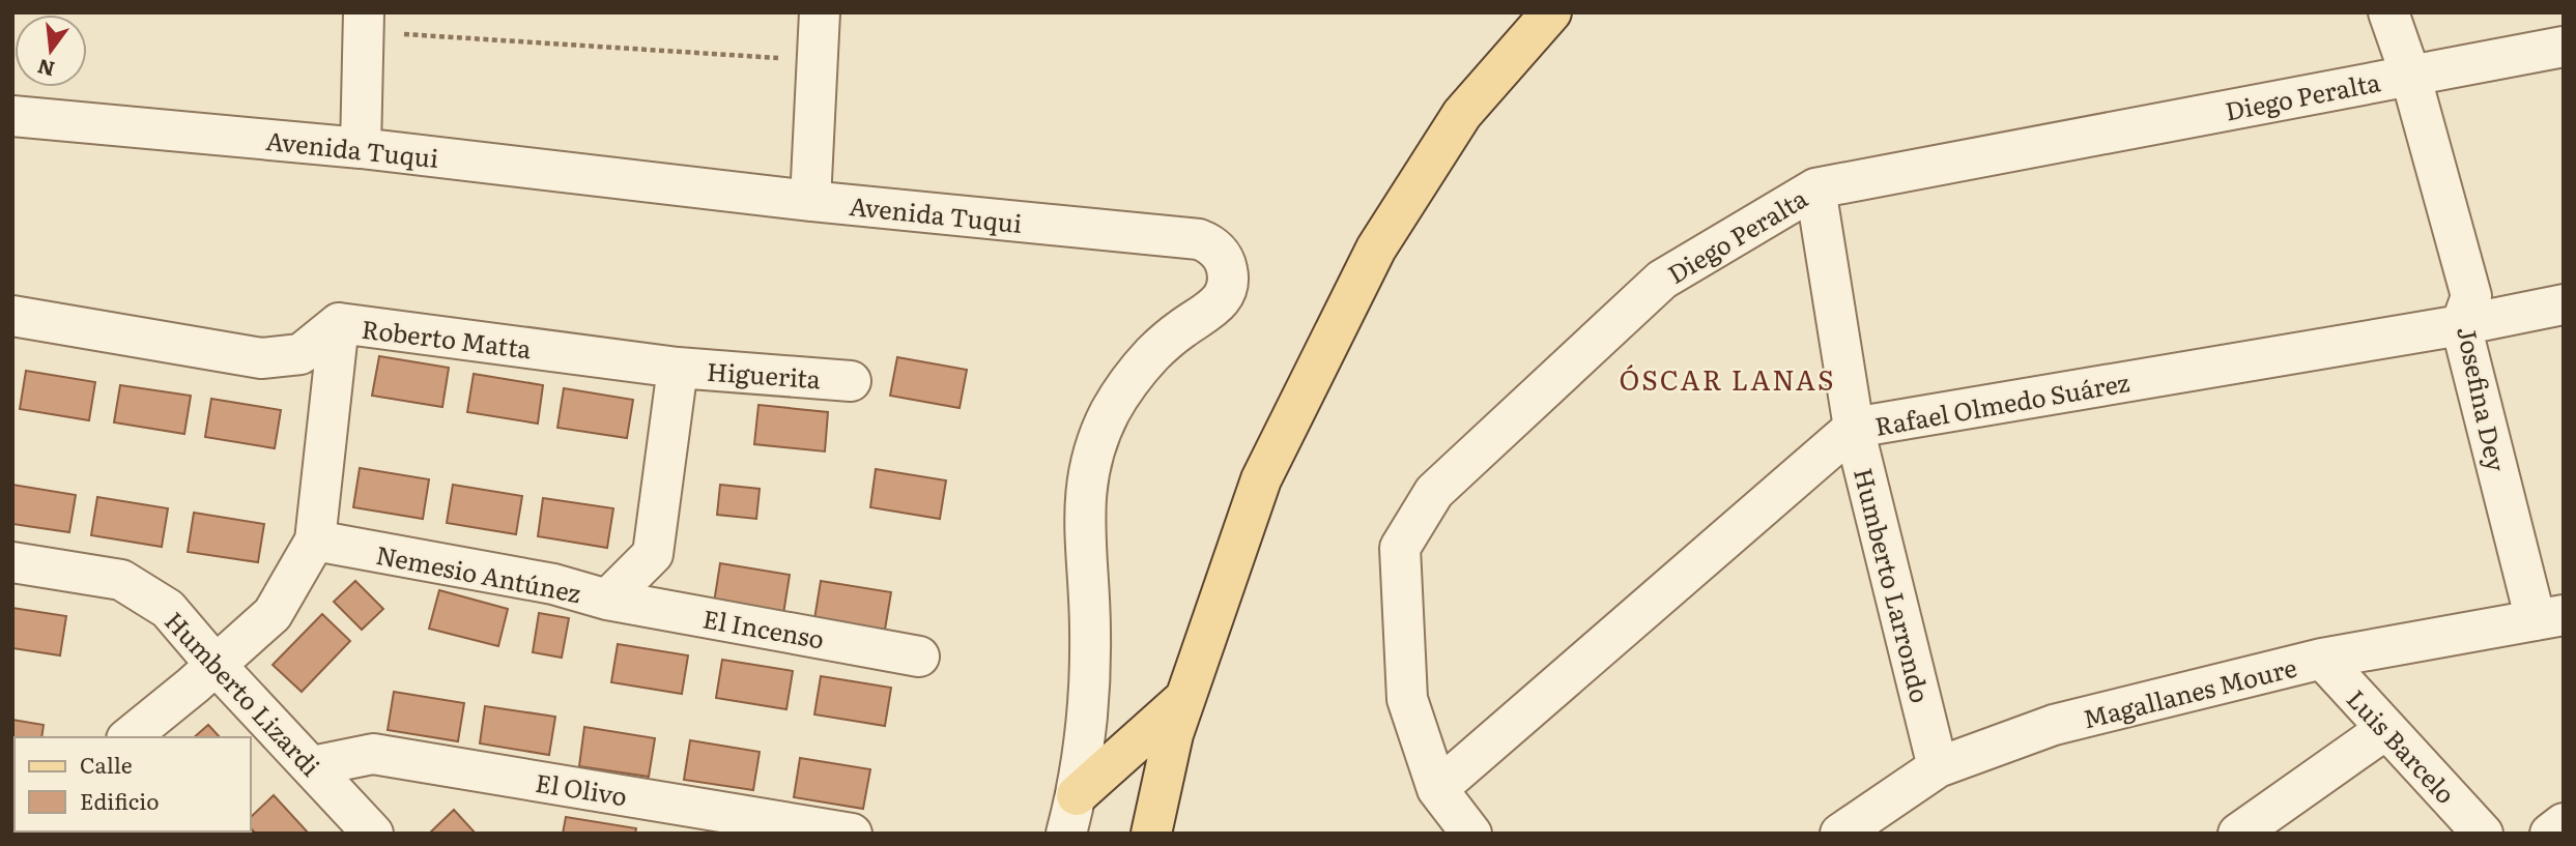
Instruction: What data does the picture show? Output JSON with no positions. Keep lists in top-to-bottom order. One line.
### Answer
{"streets":{"street":["Diego Peralta","Avenida Tuqui","Roberto Matta","Higuerita","Josefina Dey","Rafael Olmedo Suárez","Nemesio Antúnez","Humberto Larrondo","El Incenso","Magallanes Moure","Humberto Lizardi","Luis Barcelo","El Olivo"]},"crossings":[["Diego Peralta","Josefina Dey"],["Diego Peralta","Rafael Olmedo Suárez"],["Diego Peralta","Humberto Larrondo"],["Roberto Matta","Higuerita"],["Roberto Matta","Nemesio Antúnez"],["Higuerita","Nemesio Antúnez"],["Josefina Dey","Rafael Olmedo Suárez"],["Josefina Dey","Magallanes Moure"],["Rafael Olmedo Suárez","Humberto Larrondo"],["Nemesio Antúnez","El Incenso"],["Humberto Larrondo","Magallanes Moure"],["Magallanes Moure","Luis Barcelo"],["Humberto Lizardi","El Olivo"]],"districts":["ÓSCAR LANAS"],"legend":["Calle","Edificio"],"north":"bottom"}
